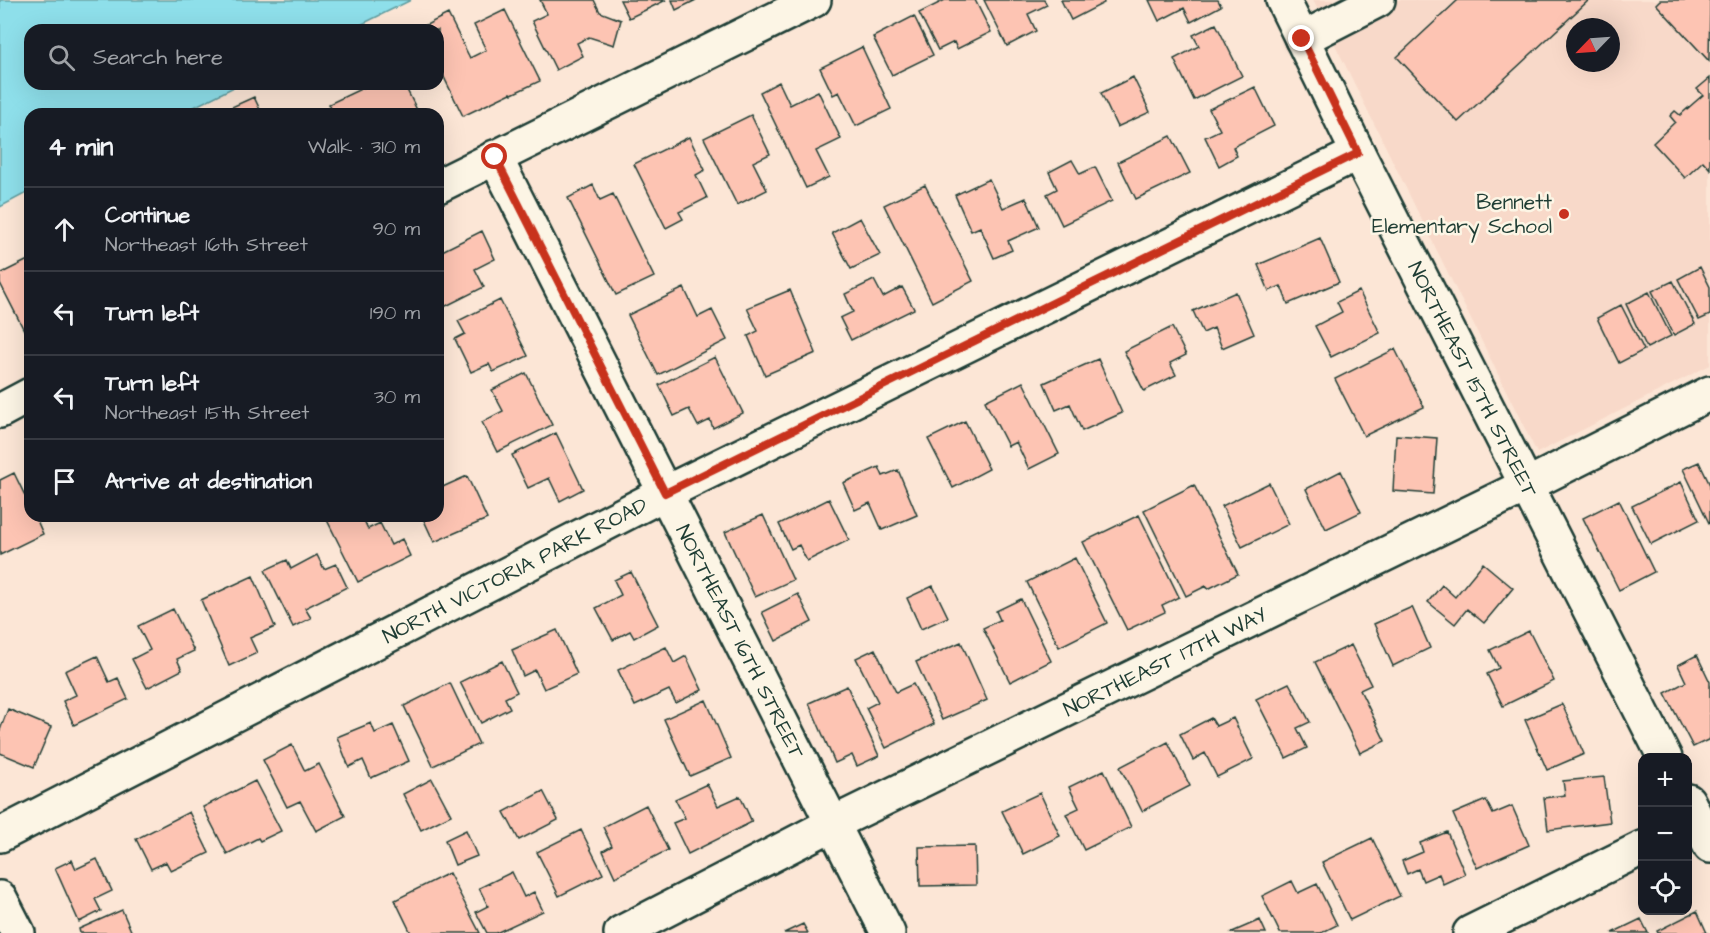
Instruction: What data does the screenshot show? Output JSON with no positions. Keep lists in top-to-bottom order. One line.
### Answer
{"streets":{"street":["NORTHEAST 15TH STREET","NORTH VICTORIA PARK ROAD","NORTHEAST 16TH STREET","NORTHEAST 17TH WAY"]},"crossings":[["NORTHEAST 15TH STREET","NORTH VICTORIA PARK ROAD"],["NORTHEAST 15TH STREET","NORTHEAST 17TH WAY"],["NORTH VICTORIA PARK ROAD","NORTHEAST 16TH STREET"],["NORTHEAST 16TH STREET","NORTHEAST 17TH WAY"]],"places":["Bennett Elementary School"],"north":"bottom left","page":{"search":"Search here","heading":["4 min","Walk · 310 m"],"list":[["Continue","Northeast 16th Street","90 m"],["Turn left","190 m"],["Turn left","Northeast 15th Street","30 m"],"Arrive at destination"],"map_buttons":["+","−"]}}
